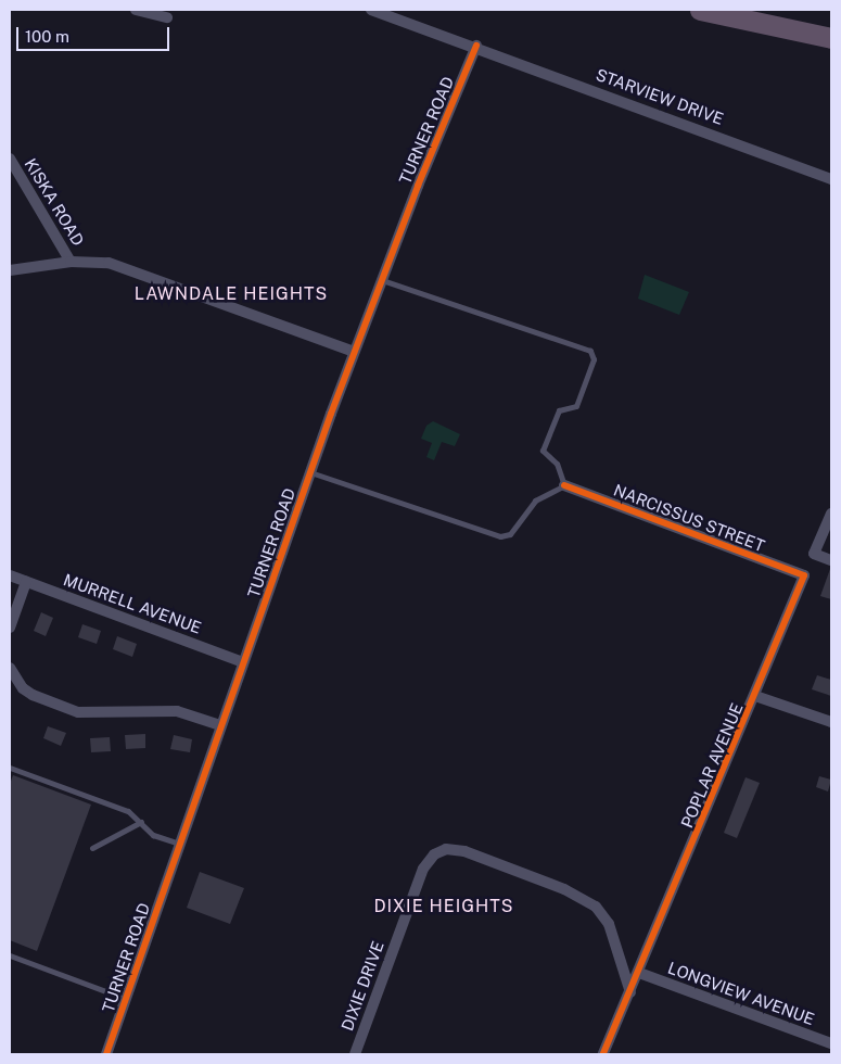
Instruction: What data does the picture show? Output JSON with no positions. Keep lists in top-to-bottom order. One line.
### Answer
{"streets":{"street":["STARVIEW DRIVE","TURNER ROAD","KISKA ROAD","NARCISSUS STREET","MURRELL AVENUE","POPLAR AVENUE","DIXIE DRIVE","LONGVIEW AVENUE"]},"crossings":[["STARVIEW DRIVE","TURNER ROAD"],["TURNER ROAD","MURRELL AVENUE"],["NARCISSUS STREET","POPLAR AVENUE"],["POPLAR AVENUE","DIXIE DRIVE"],["POPLAR AVENUE","LONGVIEW AVENUE"]],"districts":["LAWNDALE HEIGHTS","DIXIE HEIGHTS"],"scale_bar":"100 m"}
